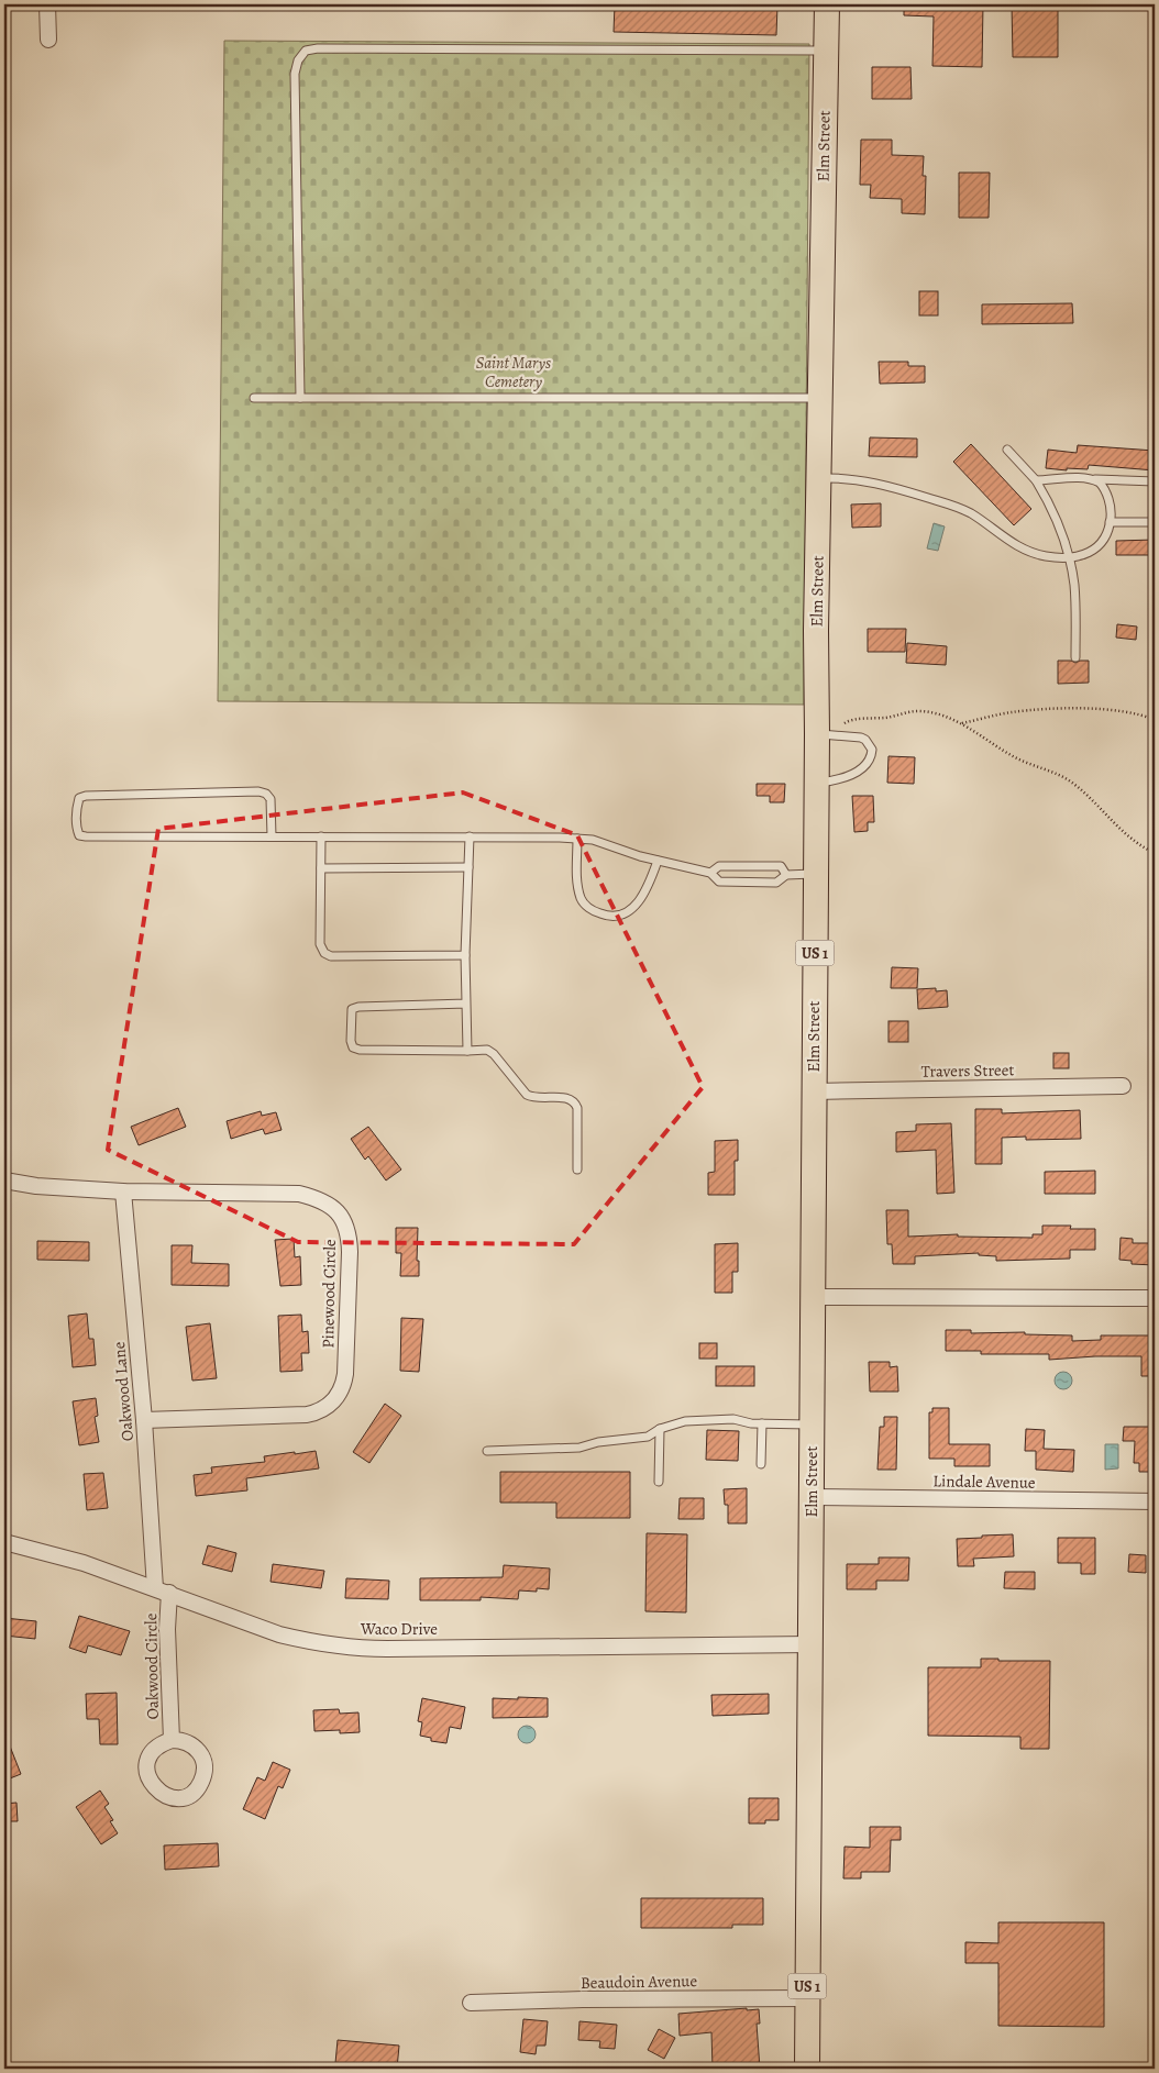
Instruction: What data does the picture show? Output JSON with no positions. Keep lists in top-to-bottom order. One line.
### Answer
{"streets":{"main road":["Elm Street","US 1"],"street":["Travers Street","Pinewood Circle","Oakwood Lane","Lindale Avenue","Waco Drive","Oakwood Circle","Beaudoin Avenue"]},"crossings":[["Elm Street","Travers Street"],["Elm Street","Lindale Avenue"],["Elm Street","Waco Drive"],["Elm Street","Beaudoin Avenue"],["Pinewood Circle","Oakwood Lane"],["Oakwood Lane","Waco Drive"],["Oakwood Lane","Oakwood Circle"],["Waco Drive","Oakwood Circle"]],"parks":["Saint Marys Cemetery"]}
